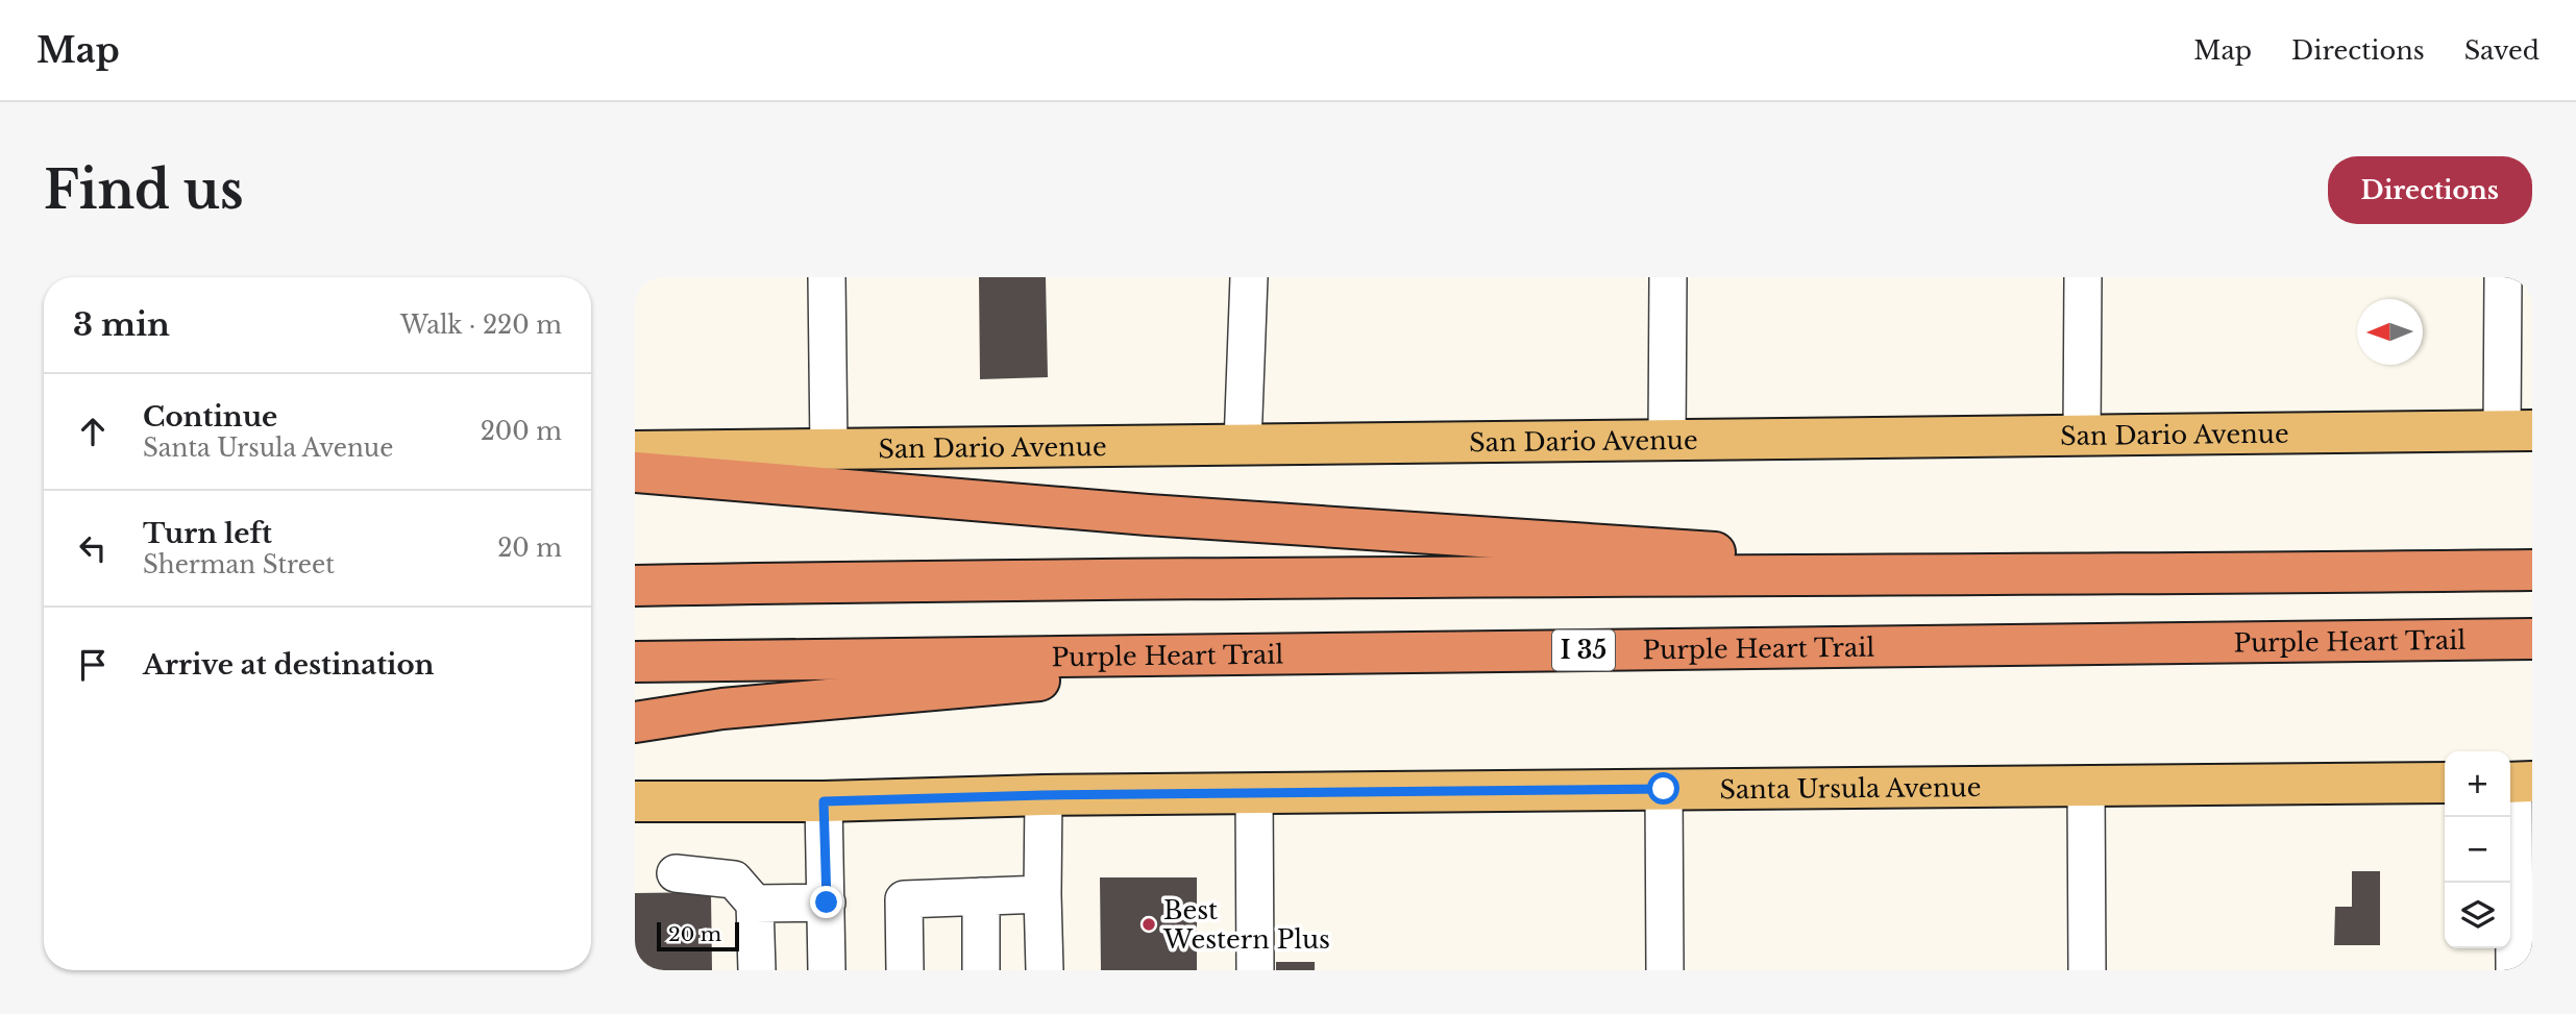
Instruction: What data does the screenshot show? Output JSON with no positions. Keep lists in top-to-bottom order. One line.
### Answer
{"streets":{"highway":["Purple Heart Trail","I 35"],"main road":["San Dario Avenue","Santa Ursula Avenue"]},"places":["Best Western Plus"],"scale_bar":"20 m","north":"left","page":{"header":"Map","nav":["Map","Directions","Saved"],"buttons":"Directions","title":"Find us","heading":["3 min","Walk · 220 m"],"list":[["Continue","Santa Ursula Avenue","200 m"],["Turn left","Sherman Street","20 m"],"Arrive at destination"],"map_buttons":["+","−"],"scale":"20 m"}}
